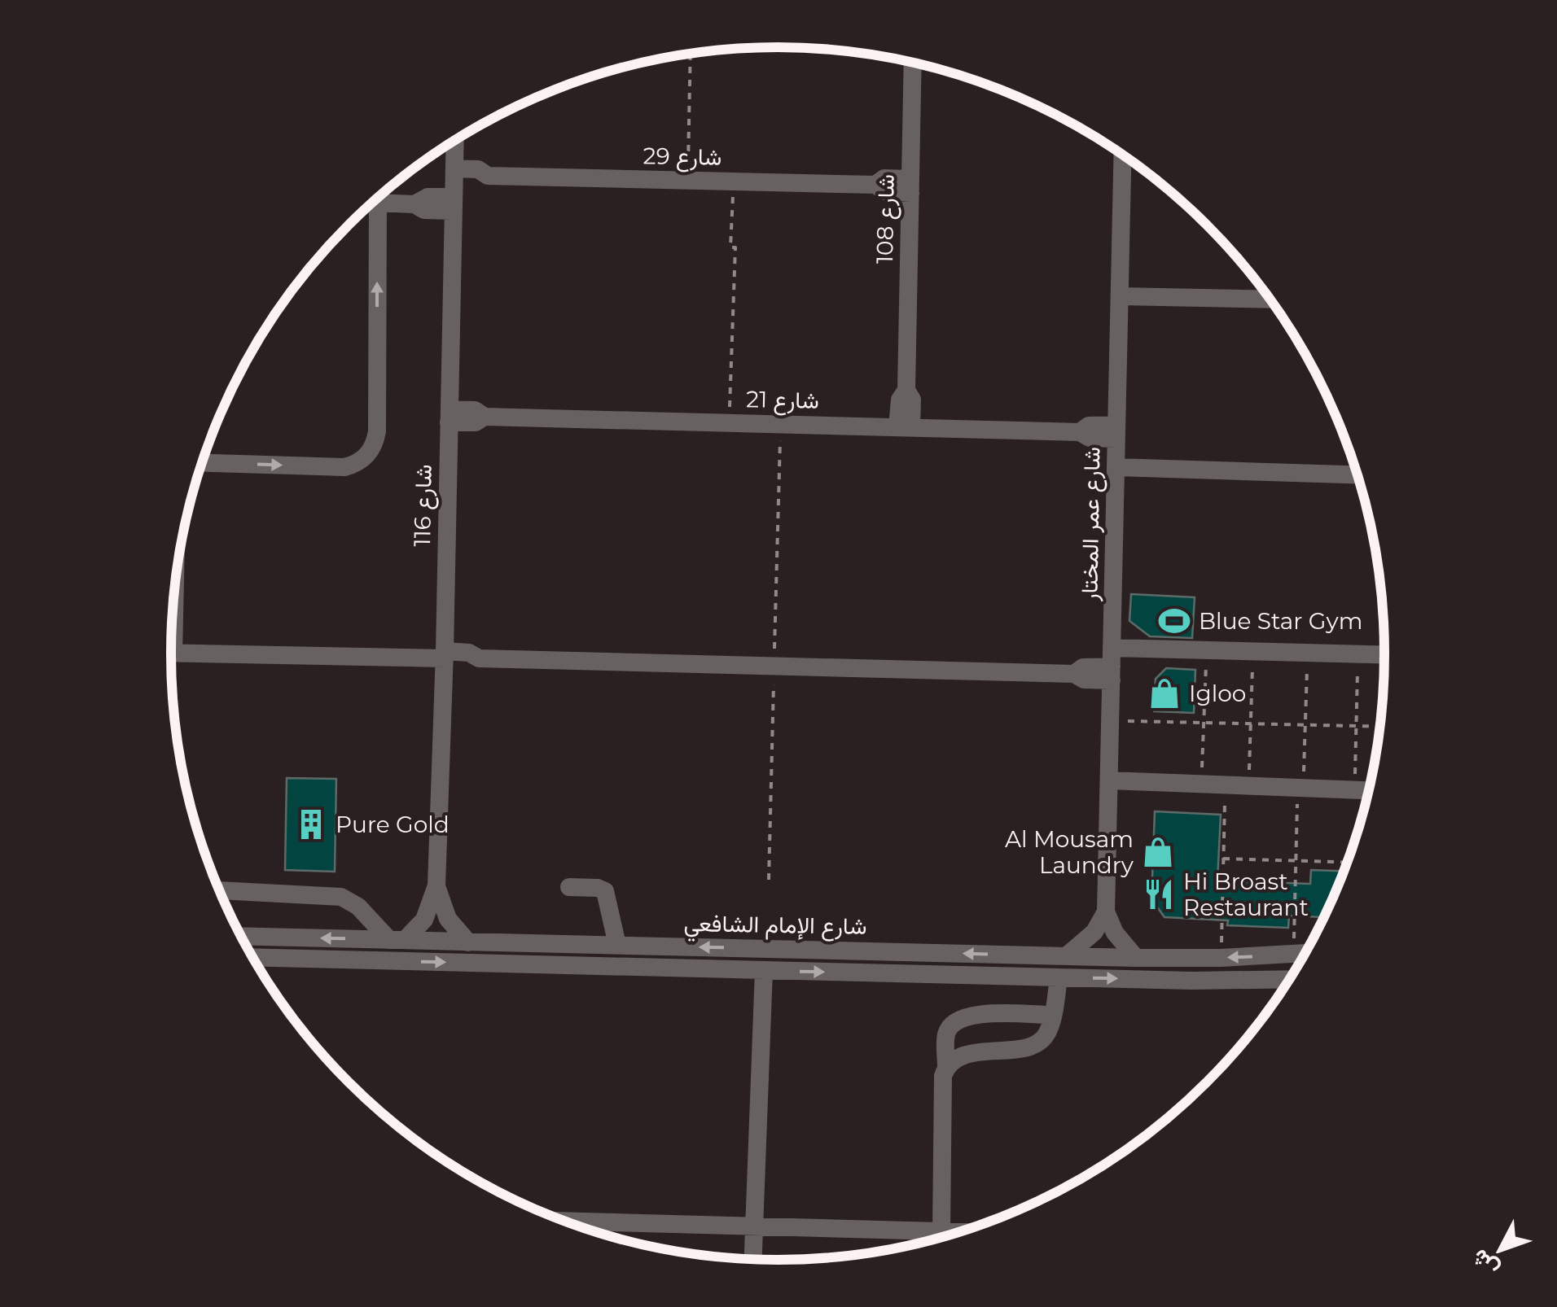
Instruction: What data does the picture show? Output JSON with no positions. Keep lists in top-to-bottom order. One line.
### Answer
{"streets":{"street":["شارع 29","شارع 108","شارع 21","شارع 116","شارع عمر المختار","شارع الإمام الشافعي"]},"crossings":[["شارع 29","شارع 108"],["شارع 29","شارع 116"],["شارع 108","شارع 21"],["شارع 21","شارع 116"],["شارع 21","شارع عمر المختار"],["شارع 116","شارع الإمام الشافعي"]],"places":{"sports":["Blue Star Gym"],"shop":["Igloo","Al Mousam Laundry"],"building":["Pure Gold"],"restaurant":["Hi Broast Restaurant"]},"north":"bottom left"}
